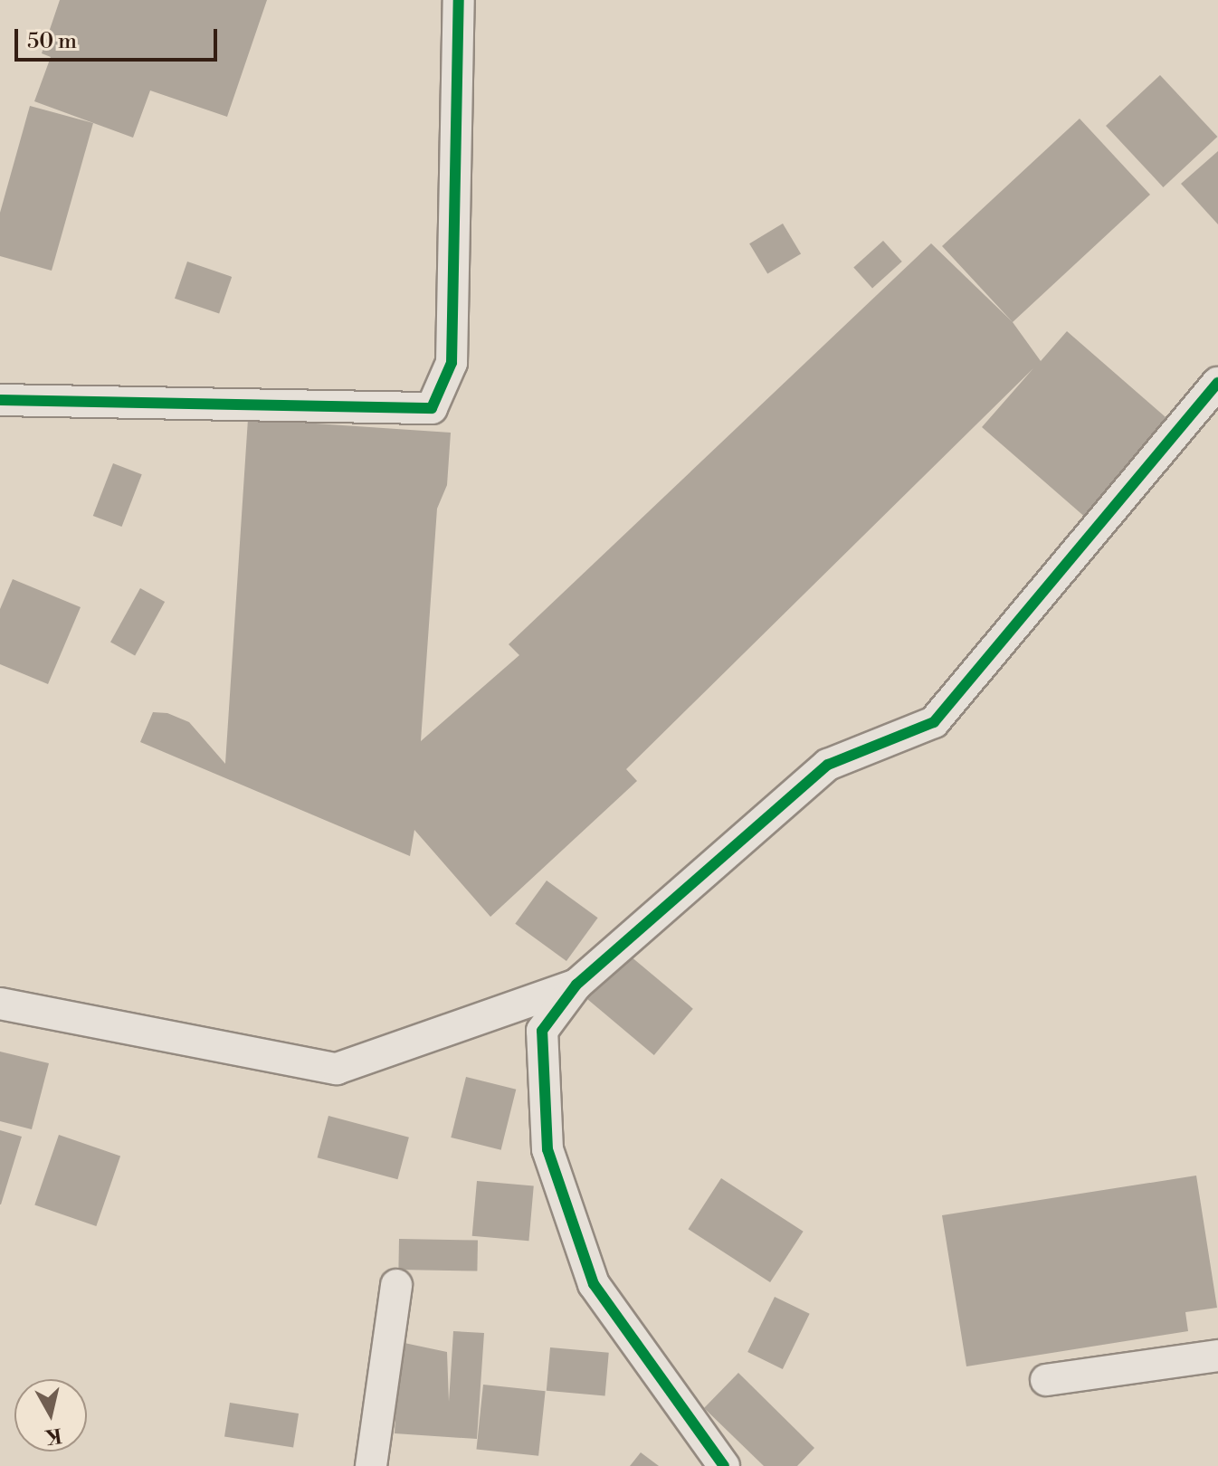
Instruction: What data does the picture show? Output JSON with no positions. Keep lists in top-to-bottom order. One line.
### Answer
{"scale_bar":"50 m","north":"bottom"}
